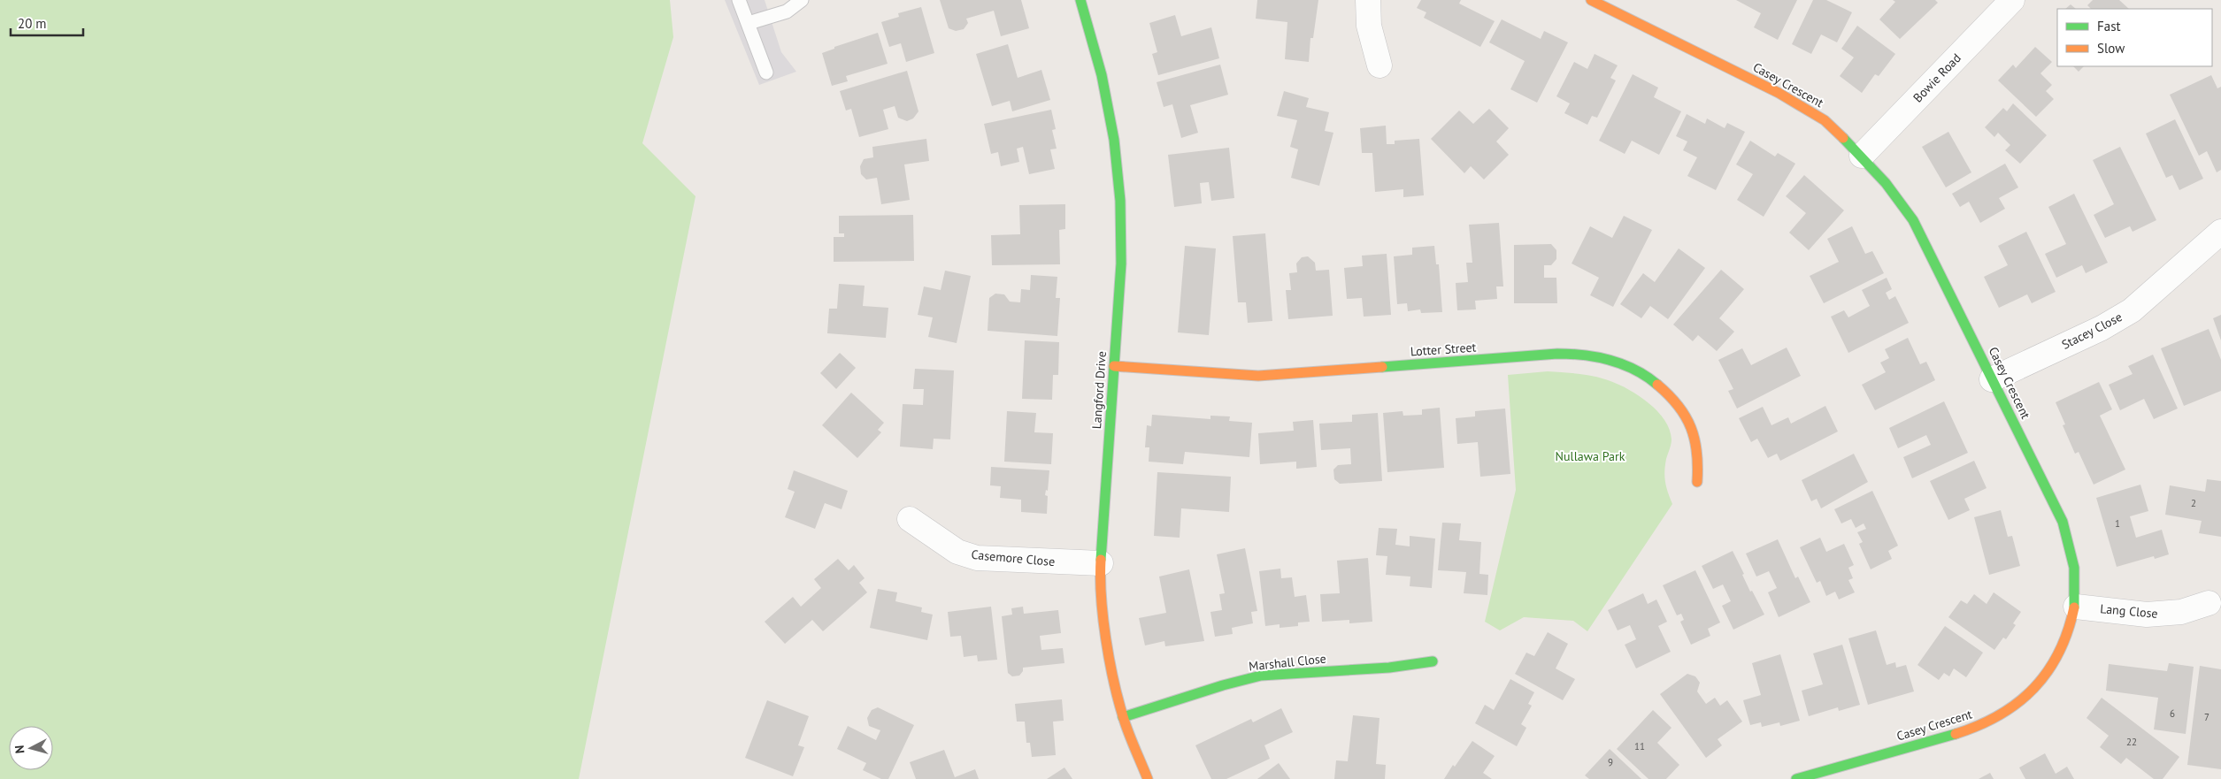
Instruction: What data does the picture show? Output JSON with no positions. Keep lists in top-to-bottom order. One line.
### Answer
{"streets":{"street":["Bowie Road","Casey Crescent","Stacey Close","Lotter Street","Langford Drive","Casemore Close","Lang Close","Marshall Close"]},"crossings":[["Bowie Road","Casey Crescent"],["Casey Crescent","Stacey Close"],["Casey Crescent","Lang Close"],["Lotter Street","Langford Drive"],["Langford Drive","Casemore Close"],["Langford Drive","Marshall Close"]],"parks":["Nullawa Park"],"house_numbers":["2","1","6","7","22","11","9"],"legend":["Fast","Slow"],"scale_bar":"20 m","north":"left"}
